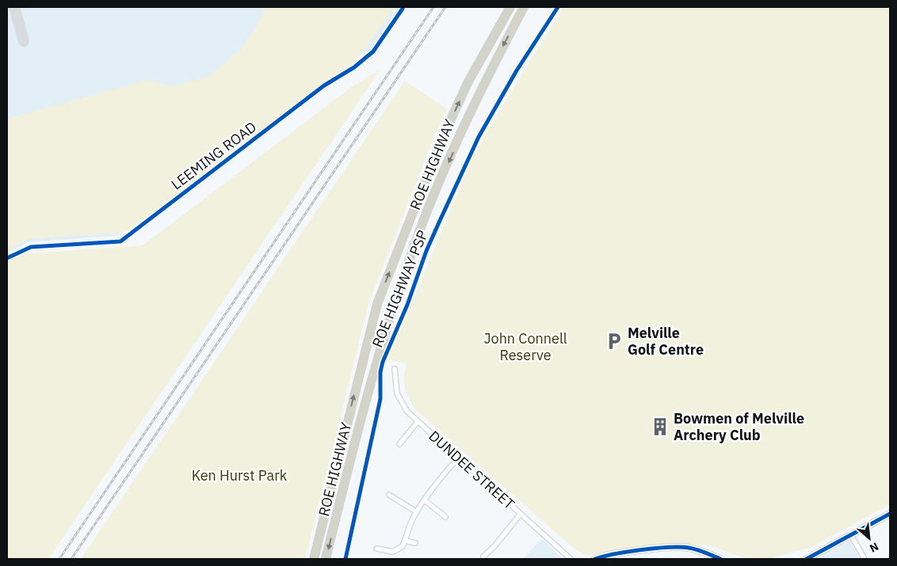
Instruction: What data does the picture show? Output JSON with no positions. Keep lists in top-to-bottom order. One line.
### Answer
{"streets":{"highway":["ROE HIGHWAY"],"street":["LEEMING ROAD","DUNDEE STREET"],"cycle path":["ROE HIGHWAY PSP"]},"parks":["John Connell Reserve","Ken Hurst Park"],"places":{"parking":["Melville Golf Centre"],"building":["Bowmen of Melville Archery Club"]},"north":"bottom right"}
